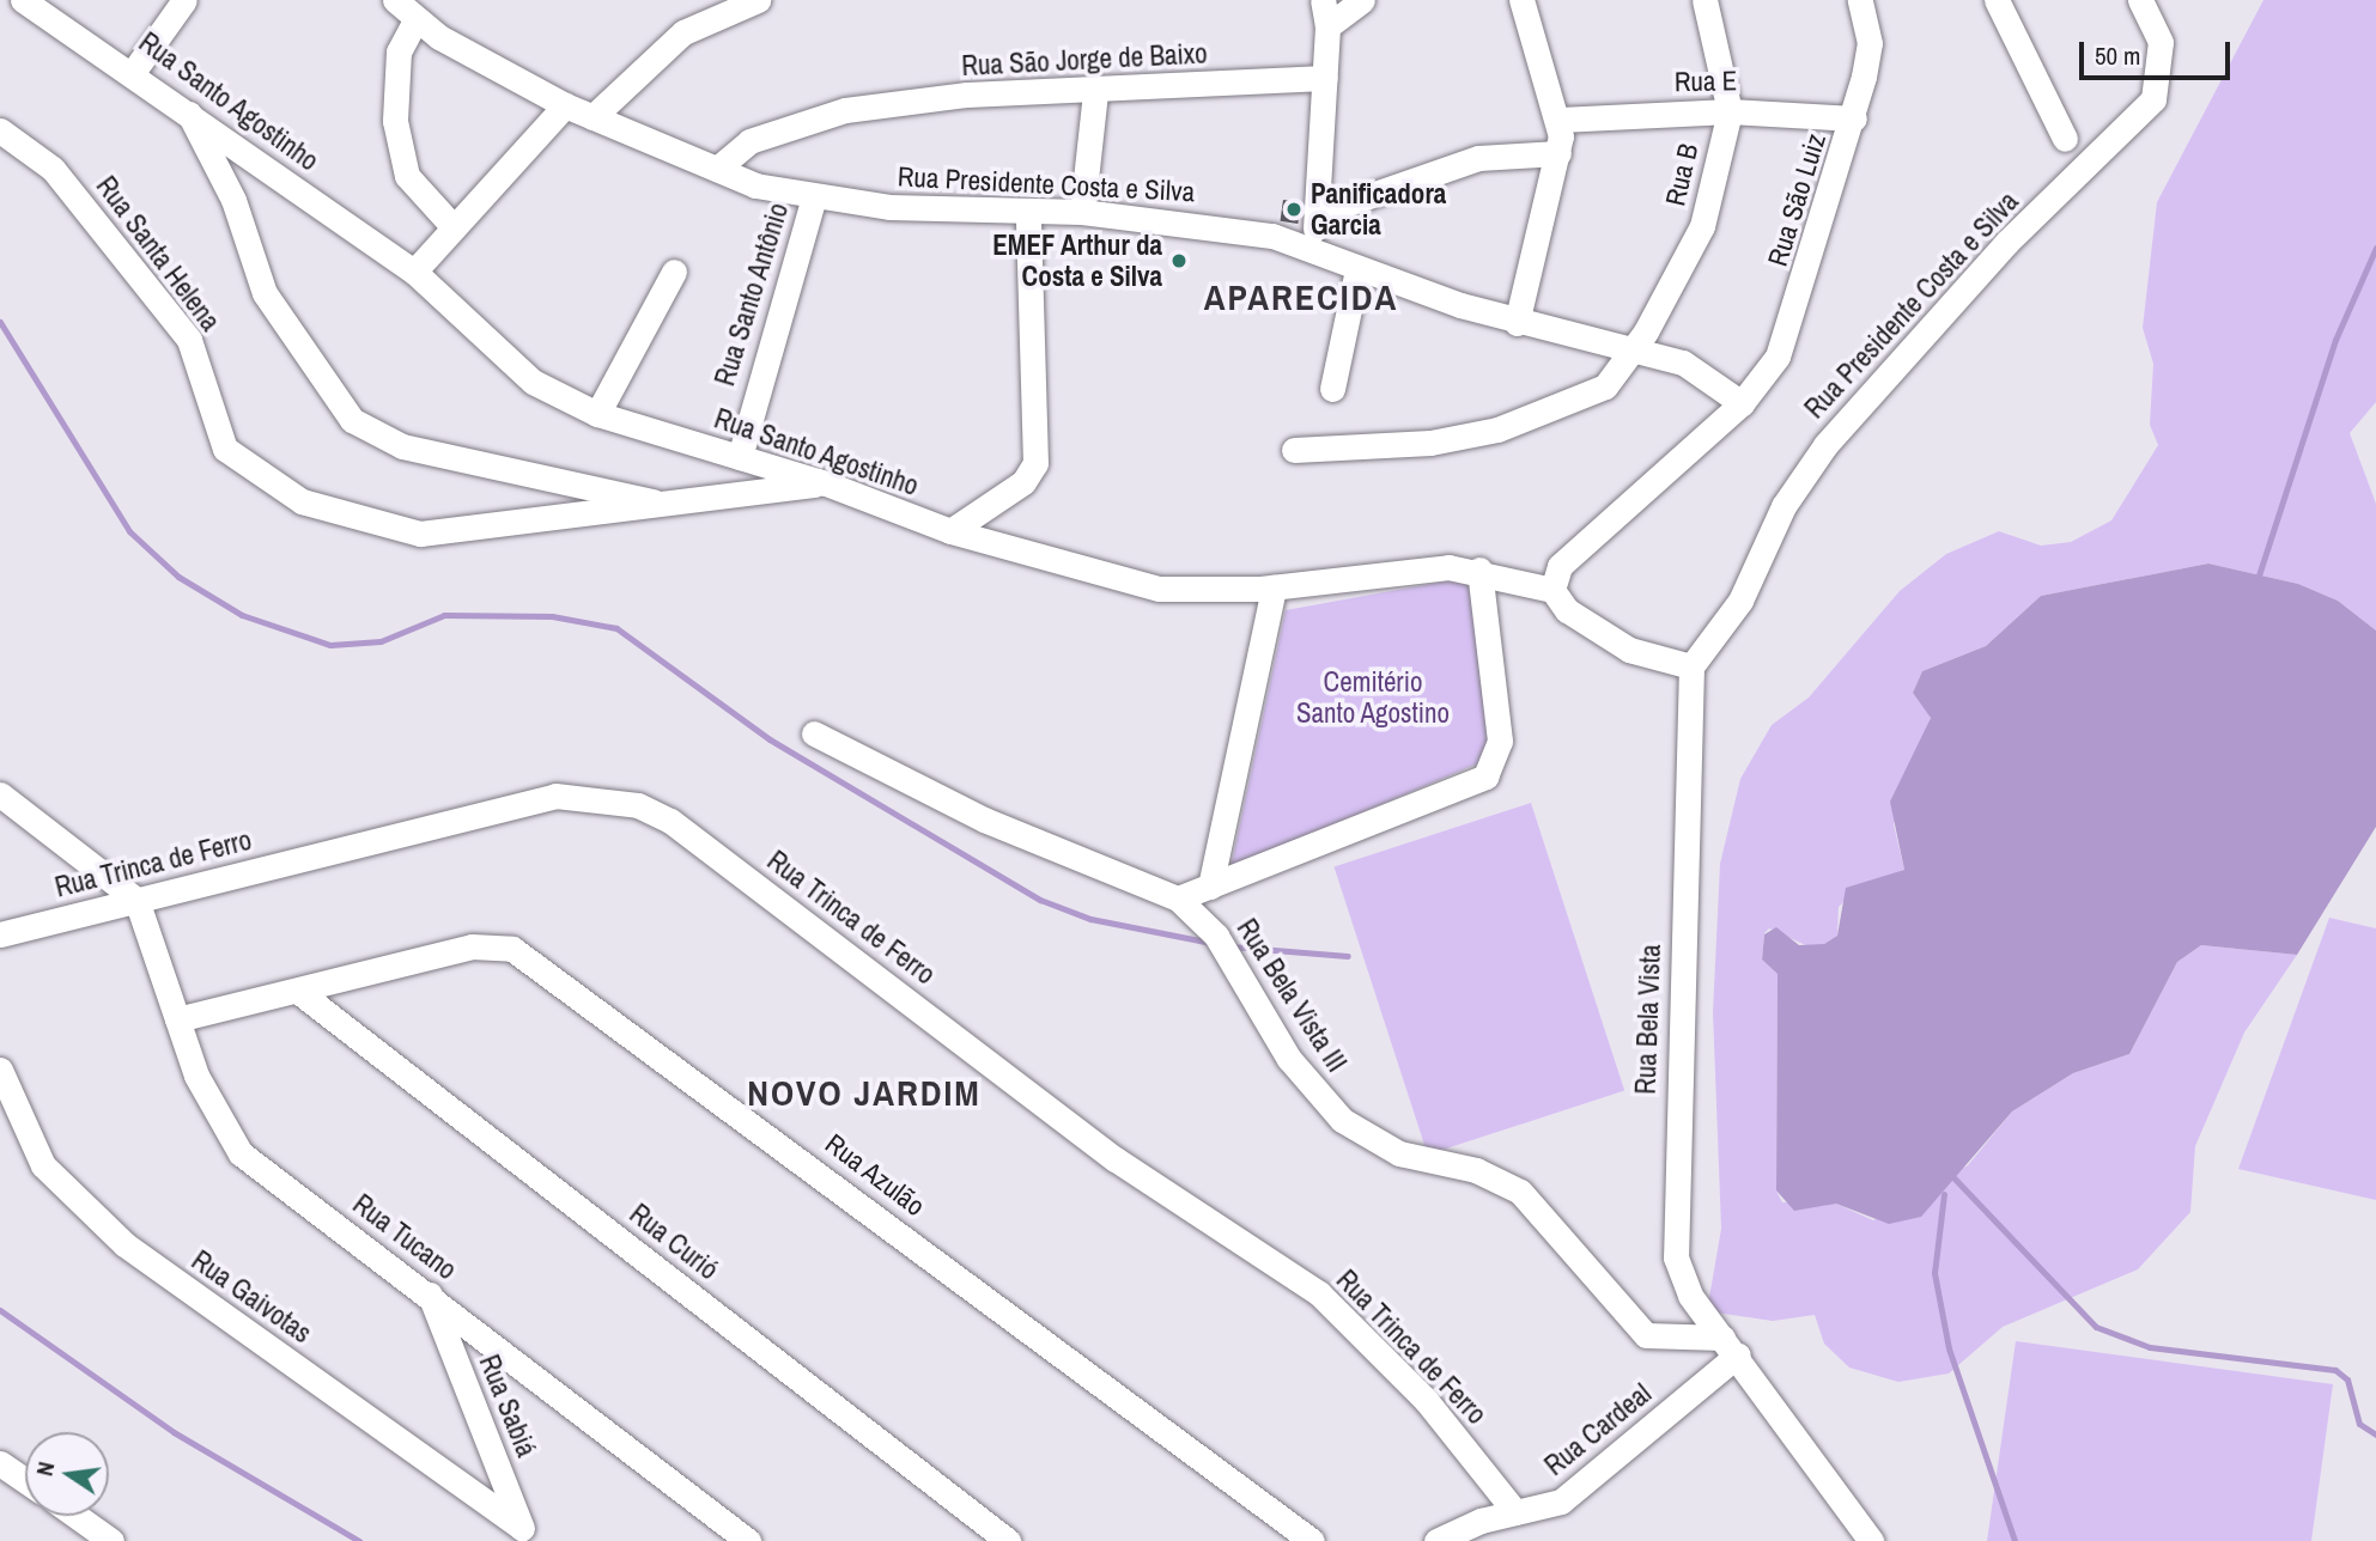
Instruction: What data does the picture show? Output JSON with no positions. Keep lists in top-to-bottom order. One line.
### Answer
{"streets":{"street":["Rua São Jorge de Baixo","Rua E","Rua Santo Agostinho","Rua B","Rua Presidente Costa e Silva","Rua São Luiz","Rua Santa Helena","Rua Santo Antônio","Rua Trinca de Ferro","Rua Bela Vista III","Rua Bela Vista","Rua Azulão","Rua Tucano","Rua Curió","Rua Gaivotas","Rua Sabiá","Rua Cardeal"]},"crossings":[["Rua São Jorge de Baixo","Rua Presidente Costa e Silva"],["Rua E","Rua B"],["Rua E","Rua São Luiz"],["Rua Santo Agostinho","Rua Santa Helena"],["Rua Santo Agostinho","Rua Santo Antônio"],["Rua B","Rua Presidente Costa e Silva"],["Rua Presidente Costa e Silva","Rua São Luiz"],["Rua Presidente Costa e Silva","Rua Santo Antônio"],["Rua Presidente Costa e Silva","Rua Bela Vista"],["Rua Trinca de Ferro","Rua Tucano"],["Rua Trinca de Ferro","Rua Cardeal"],["Rua Bela Vista III","Rua Bela Vista"],["Rua Bela Vista III","Rua Cardeal"],["Rua Bela Vista","Rua Cardeal"],["Rua Azulão","Rua Tucano"],["Rua Azulão","Rua Curió"],["Rua Tucano","Rua Sabiá"],["Rua Gaivotas","Rua Sabiá"]],"districts":["APARECIDA","NOVO JARDIM"],"parks":["Cemitério Santo Agostino"],"places":["Panificadora Garcia","EMEF Arthur da Costa e Silva"],"scale_bar":"50 m","north":"left"}
